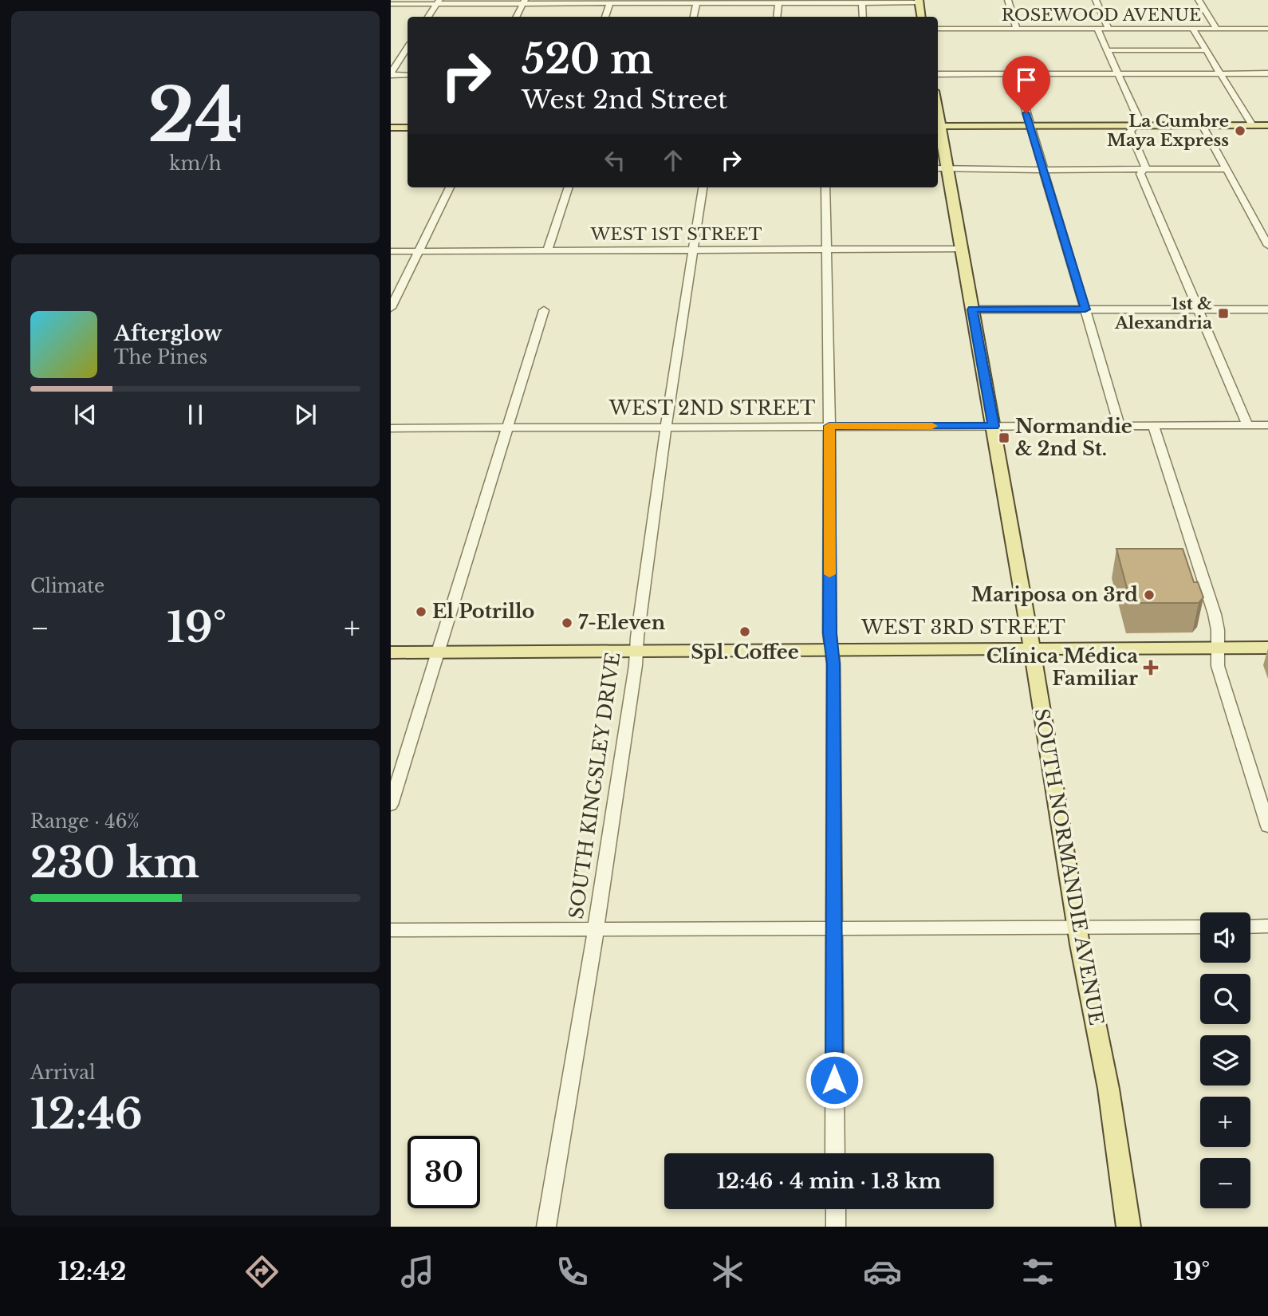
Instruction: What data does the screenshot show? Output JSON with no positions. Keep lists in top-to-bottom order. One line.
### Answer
{"streets":{"main road":["WEST 3RD STREET","SOUTH NORMANDIE AVENUE"],"street":["ROSEWOOD AVENUE","WEST 1ST STREET","WEST 2ND STREET","SOUTH KINGSLEY DRIVE"]},"crossings":[["WEST 1ST STREET","SOUTH KINGSLEY DRIVE"],["WEST 1ST STREET","SOUTH NORMANDIE AVENUE"],["WEST 2ND STREET","SOUTH KINGSLEY DRIVE"],["WEST 2ND STREET","SOUTH NORMANDIE AVENUE"],["WEST 3RD STREET","SOUTH KINGSLEY DRIVE"],["WEST 3RD STREET","SOUTH NORMANDIE AVENUE"]],"places":{"other":["La Cumbre Maya Express","Mariposa on 3rd","El Potrillo","7-Eleven","Spl. Coffee"],"transit":["1st & Alexandria","Normandie & 2nd St."],"health":["Clínica Médica Familiar"]},"page":{"tile":[["24","km/h"],"Climate",["Range · 46%","230 km"],["Arrival","12:46"]],"turn":["520 m","West 2nd Street"],"song":["Afterglow","The Pines"],"heat":["−","19°","+"],"map_buttons":["+","−"],"limit":"30","trip":"12:46 · 4 min · 1.3 km","tabs":["12:42","19°"]}}
